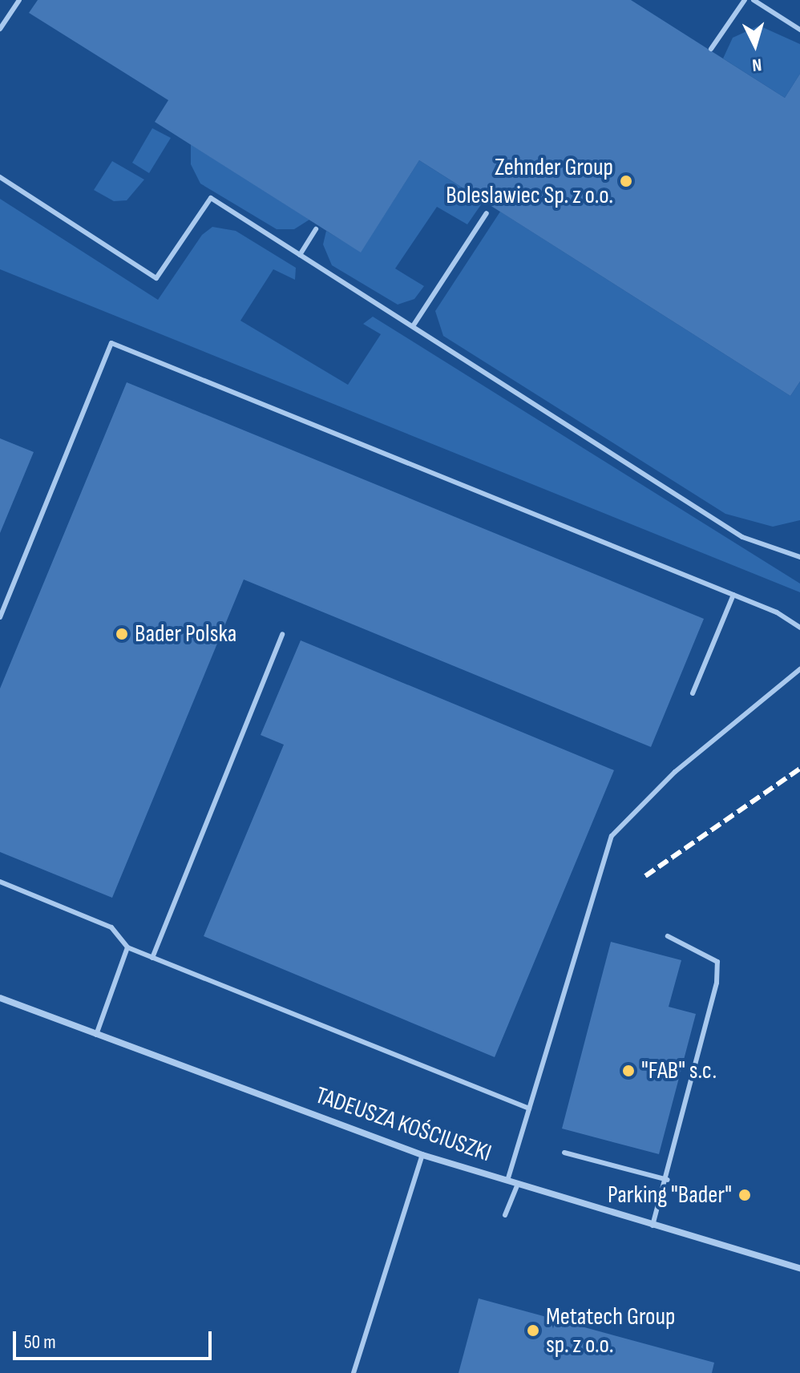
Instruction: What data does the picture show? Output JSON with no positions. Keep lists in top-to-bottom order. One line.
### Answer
{"streets":{"street":["TADEUSZA KOŚCIUSZKI"]},"places":["Zehnder Group Boleslawiec Sp. z o.o.","Bader Polska","\"FAB\" s.c.","Parking \"Bader\"","Metatech Group sp. z o.o."],"scale_bar":"50 m","north":"bottom"}
